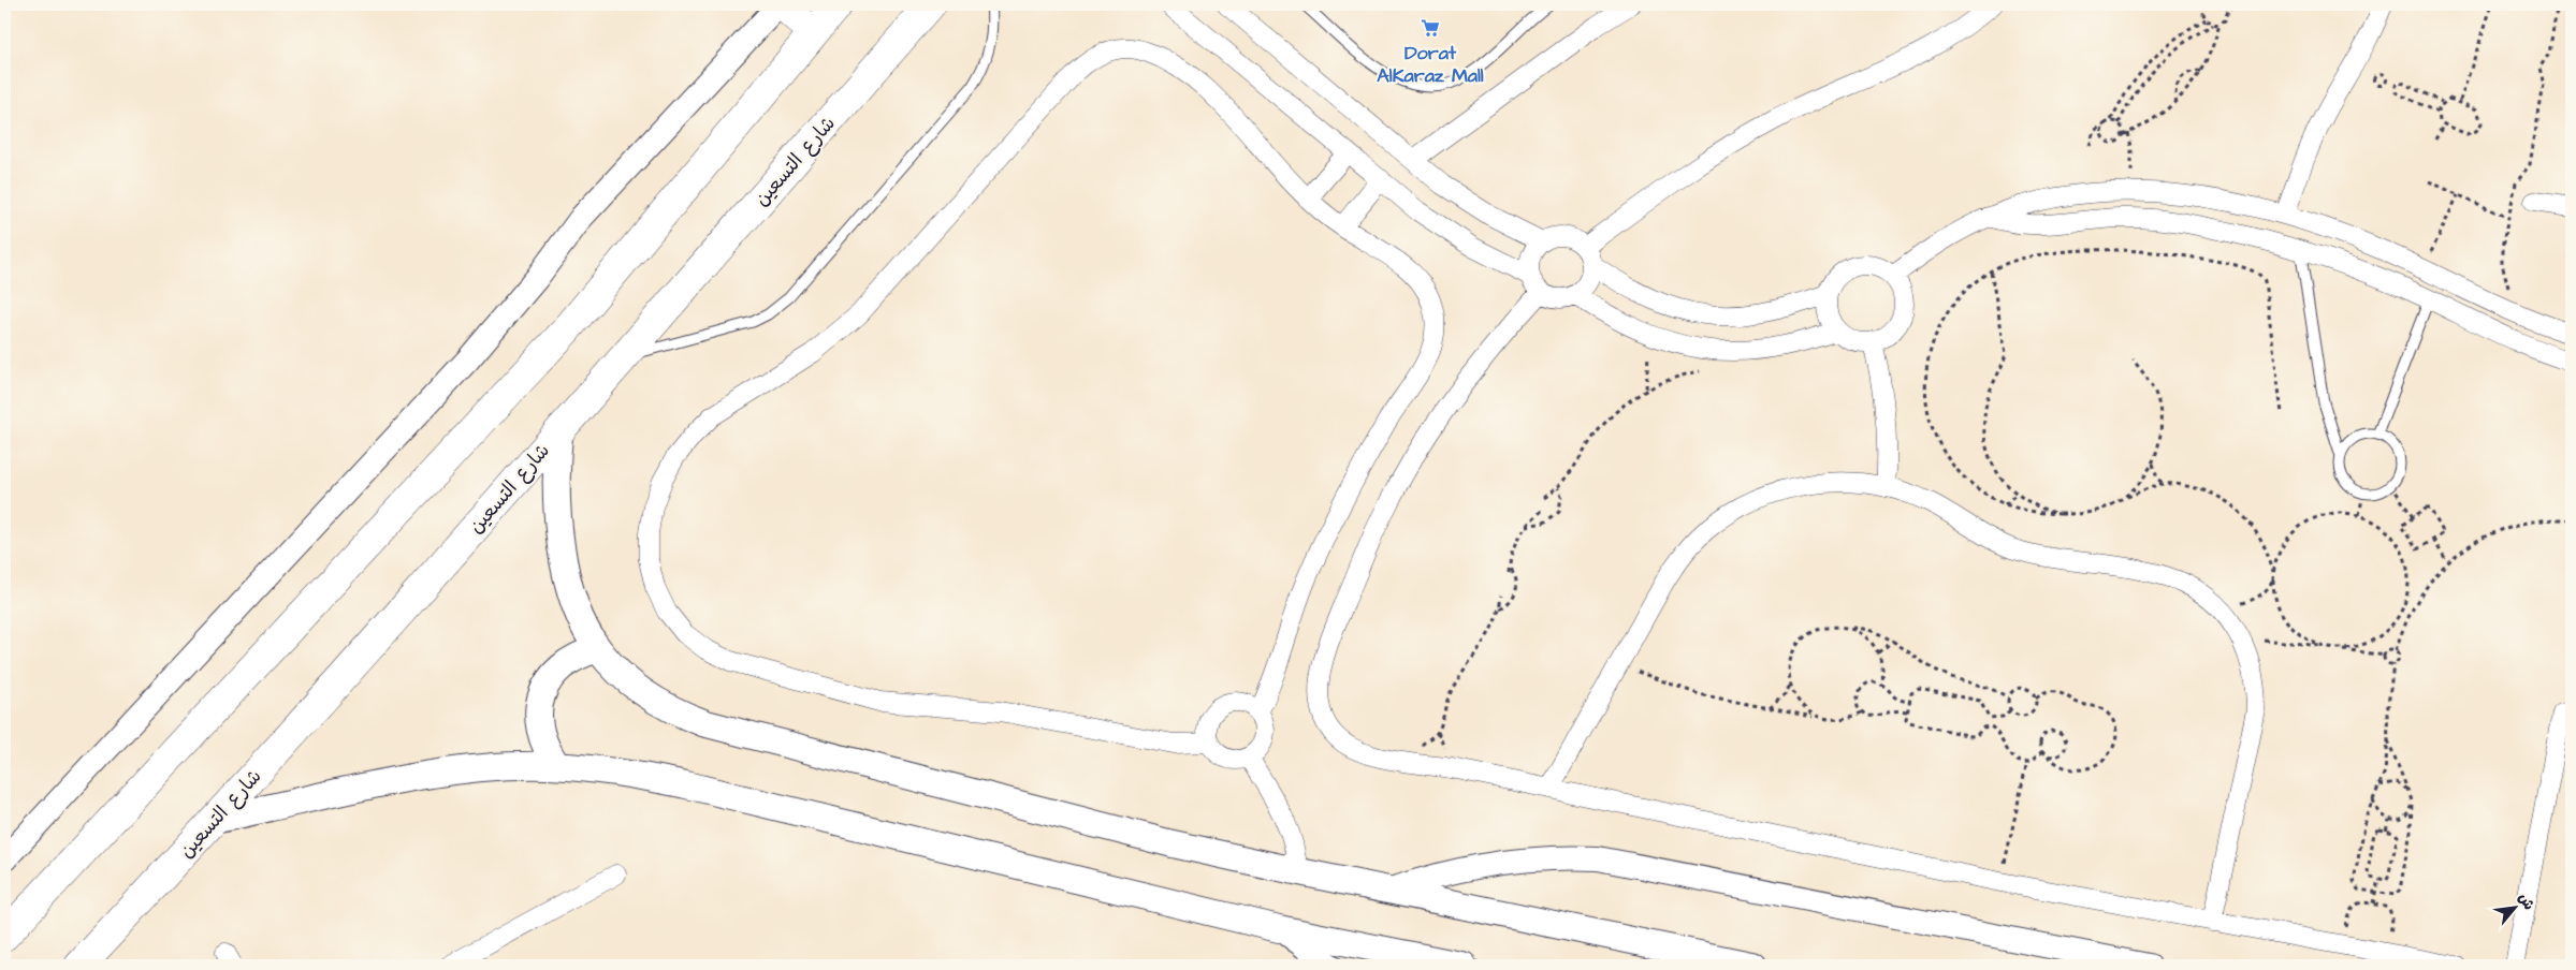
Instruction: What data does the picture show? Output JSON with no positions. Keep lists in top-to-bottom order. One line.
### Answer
{"streets":{"main road":["شارع التسعين"]},"places":{"supermarket":["Dorat AlKaraz Mall"]},"north":"top right"}
